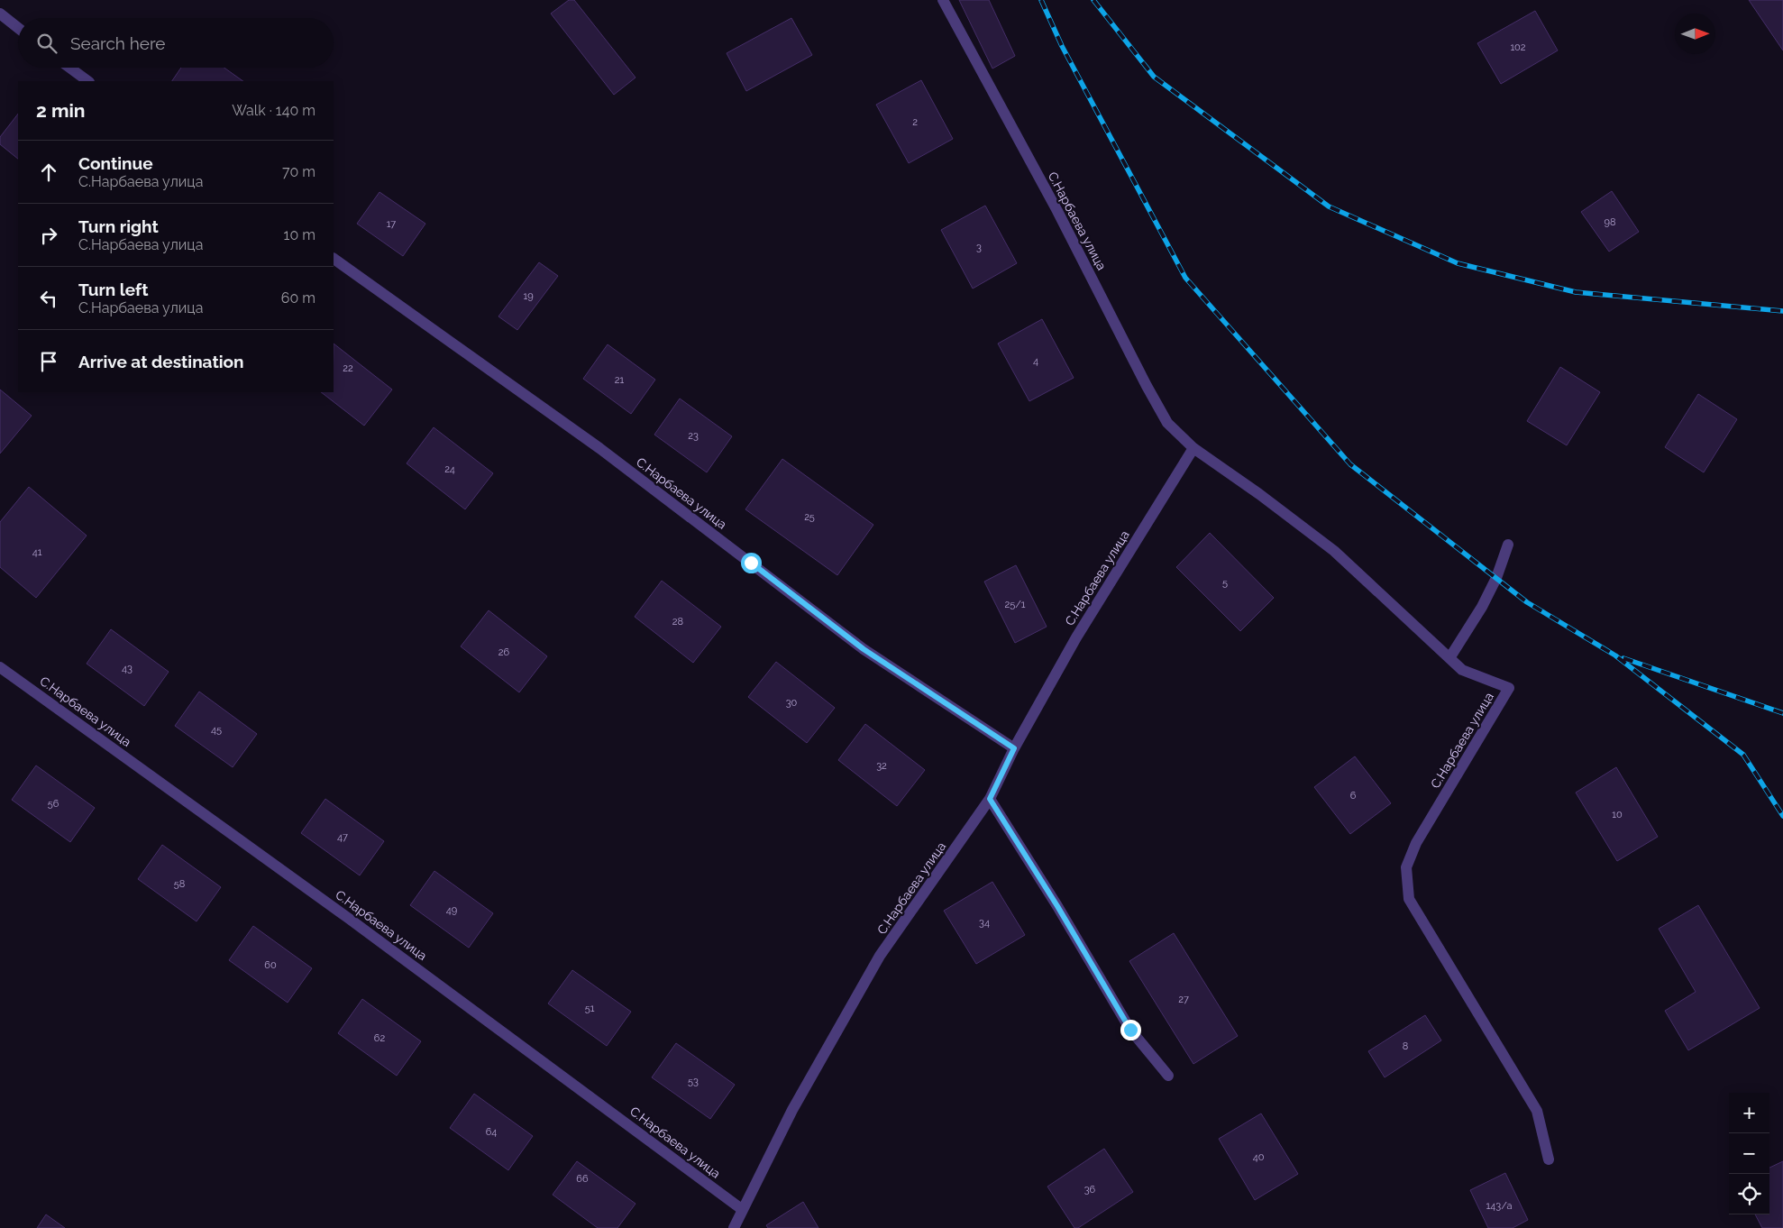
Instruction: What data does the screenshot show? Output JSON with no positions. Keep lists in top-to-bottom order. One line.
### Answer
{"streets":{"street":["С.Нарбаева улица"]},"house_numbers":["102","2","98","17","3","19","4","22","21","23","24","25","41","5","25/1","28","26","43","30","45","32","6","56","10","47","58","49","34","60","27","51","62","8","53","64","40","66","36","143/а"],"north":"right","page":{"search":"Search here","heading":["2 min","Walk · 140 m"],"list":[["Continue","С.Нарбаева улица","70 m"],["Turn right","С.Нарбаева улица","10 m"],["Turn left","С.Нарбаева улица","60 m"],"Arrive at destination"],"map_buttons":["+","−"]}}
